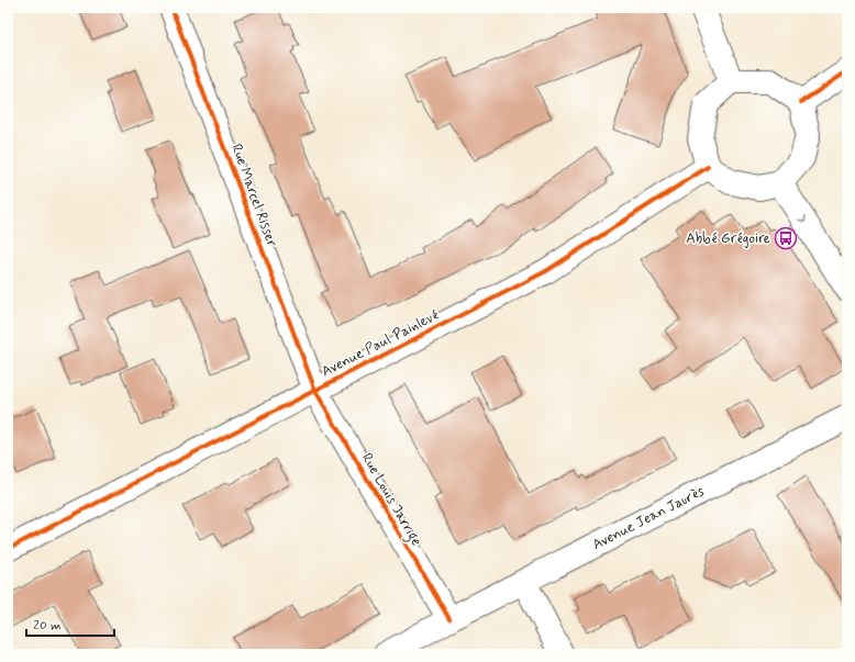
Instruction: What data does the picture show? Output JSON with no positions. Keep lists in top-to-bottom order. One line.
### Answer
{"streets":{"street":["Rue Marcel Risser","Avenue Paul Painlevé","Rue Louis Jarrige","Avenue Jean Jaurès"]},"crossings":[["Rue Marcel Risser","Avenue Paul Painlevé"],["Rue Marcel Risser","Rue Louis Jarrige"],["Avenue Paul Painlevé","Rue Louis Jarrige"],["Rue Louis Jarrige","Avenue Jean Jaurès"]],"places":{"bus stop":["Abbé Grégoire"]},"scale_bar":"20 m"}
